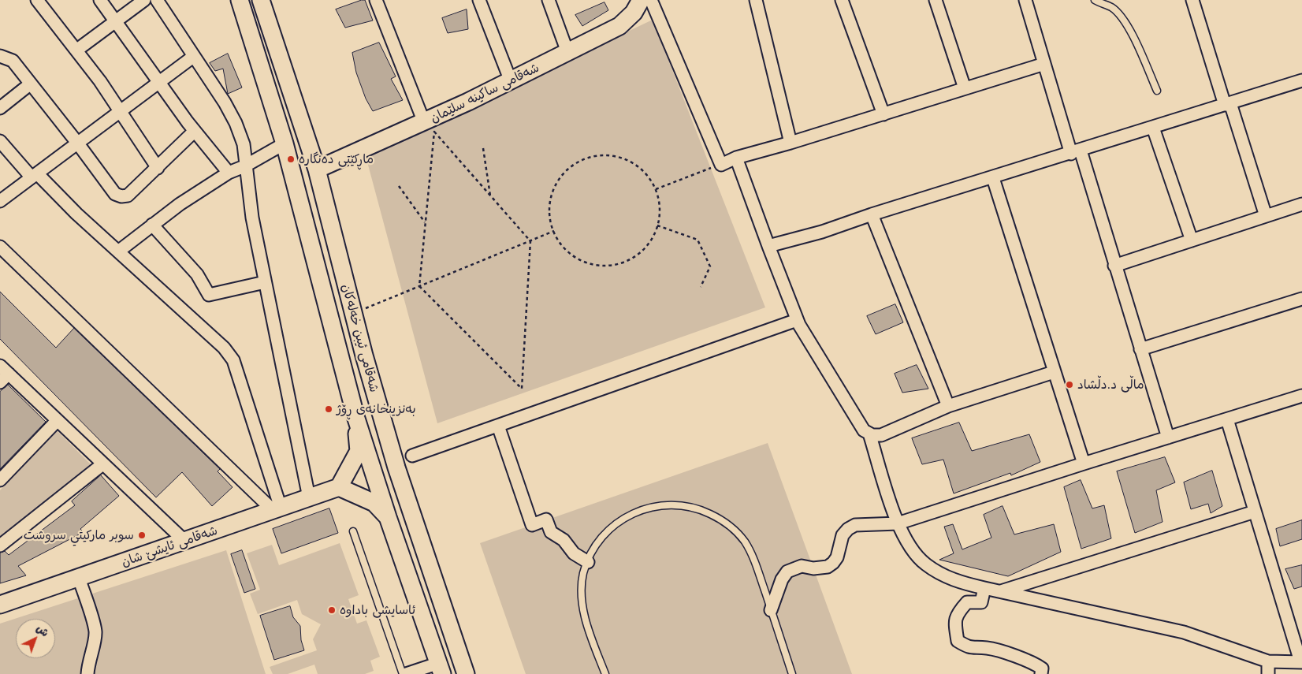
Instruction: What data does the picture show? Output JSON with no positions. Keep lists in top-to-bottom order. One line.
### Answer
{"streets":{"main road":["شەقامی ساکینە سلێمان","شەقامی ئیبن خەلەکان","شەقامی ئایشێ شان"]},"crossings":[["شەقامی ساکینە سلێمان","شەقامی ئیبن خەلەکان"]],"places":["ماڕكێتی دەنگارە","ماڵی د.دڵشاد","بەنزینخانەی ڕۆژ","سوبر ماركيتي سروشت","ئاسايشى باداوه"],"north":"top right"}
